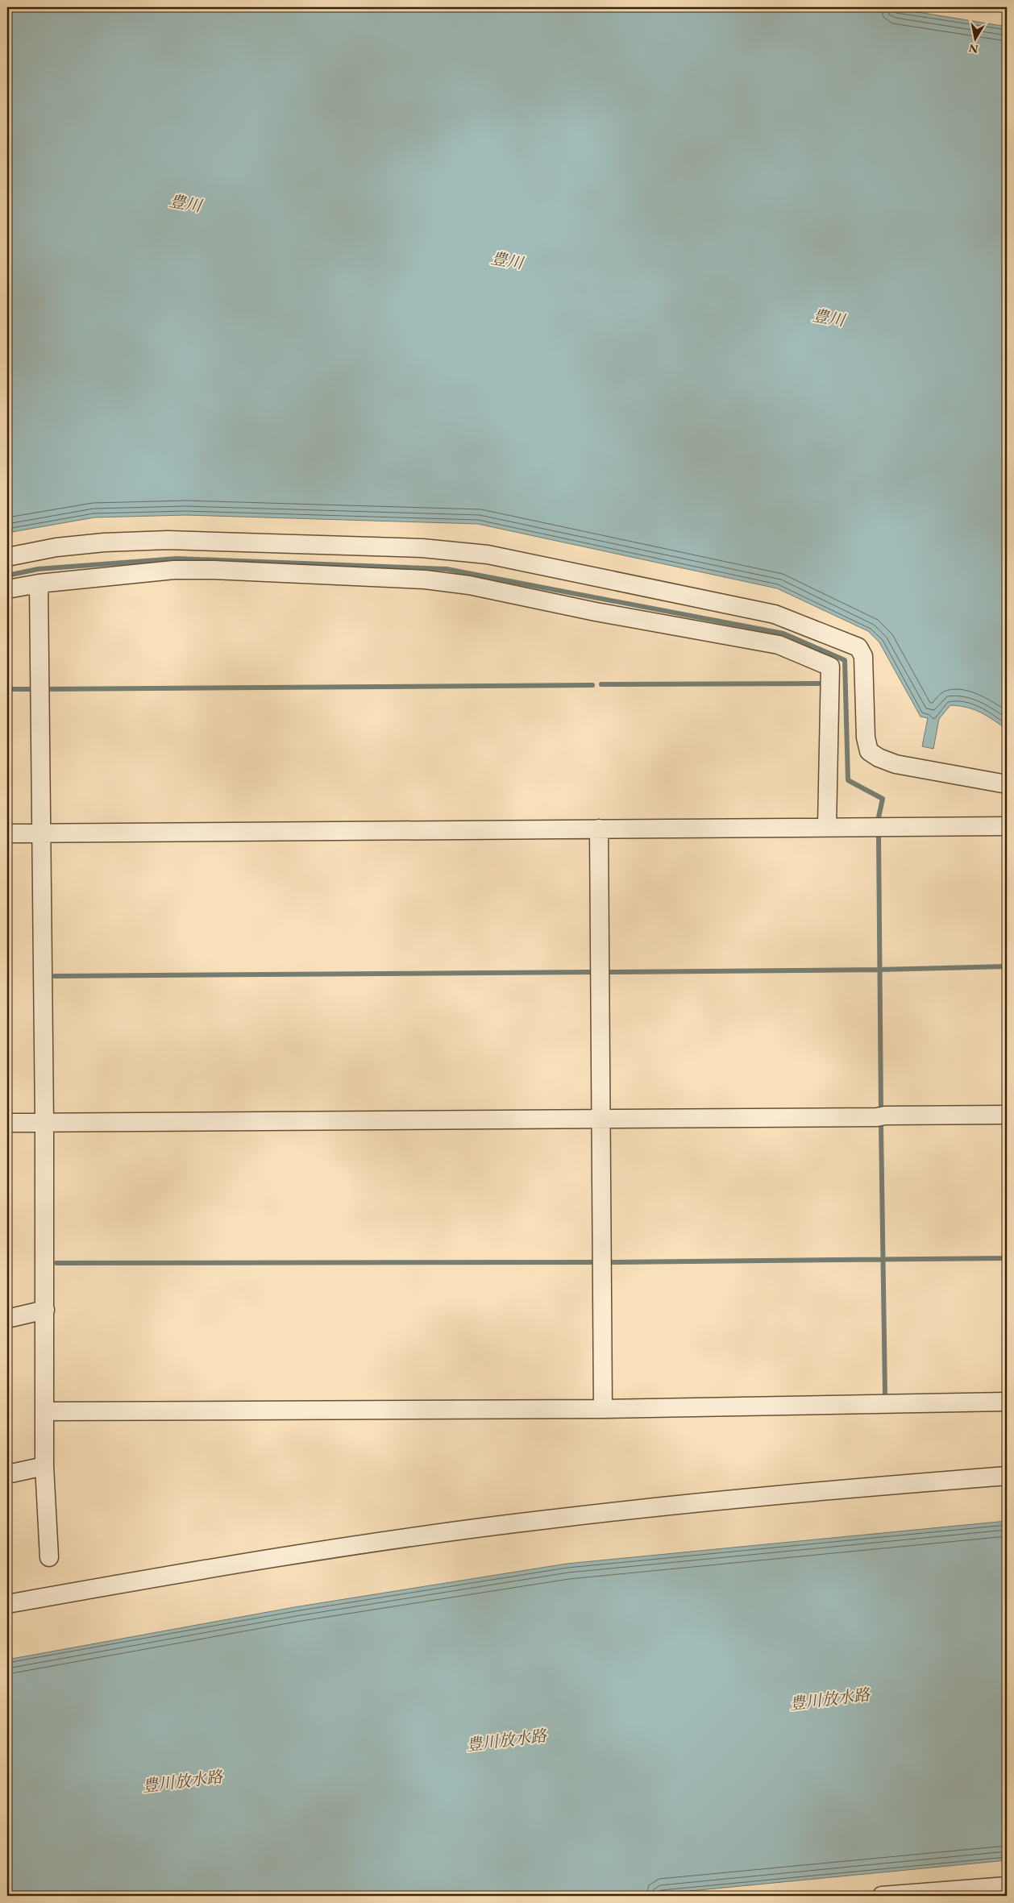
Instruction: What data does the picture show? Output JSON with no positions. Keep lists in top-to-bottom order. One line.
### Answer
{"water":["豊川","豊川放水路"],"north":"bottom"}
